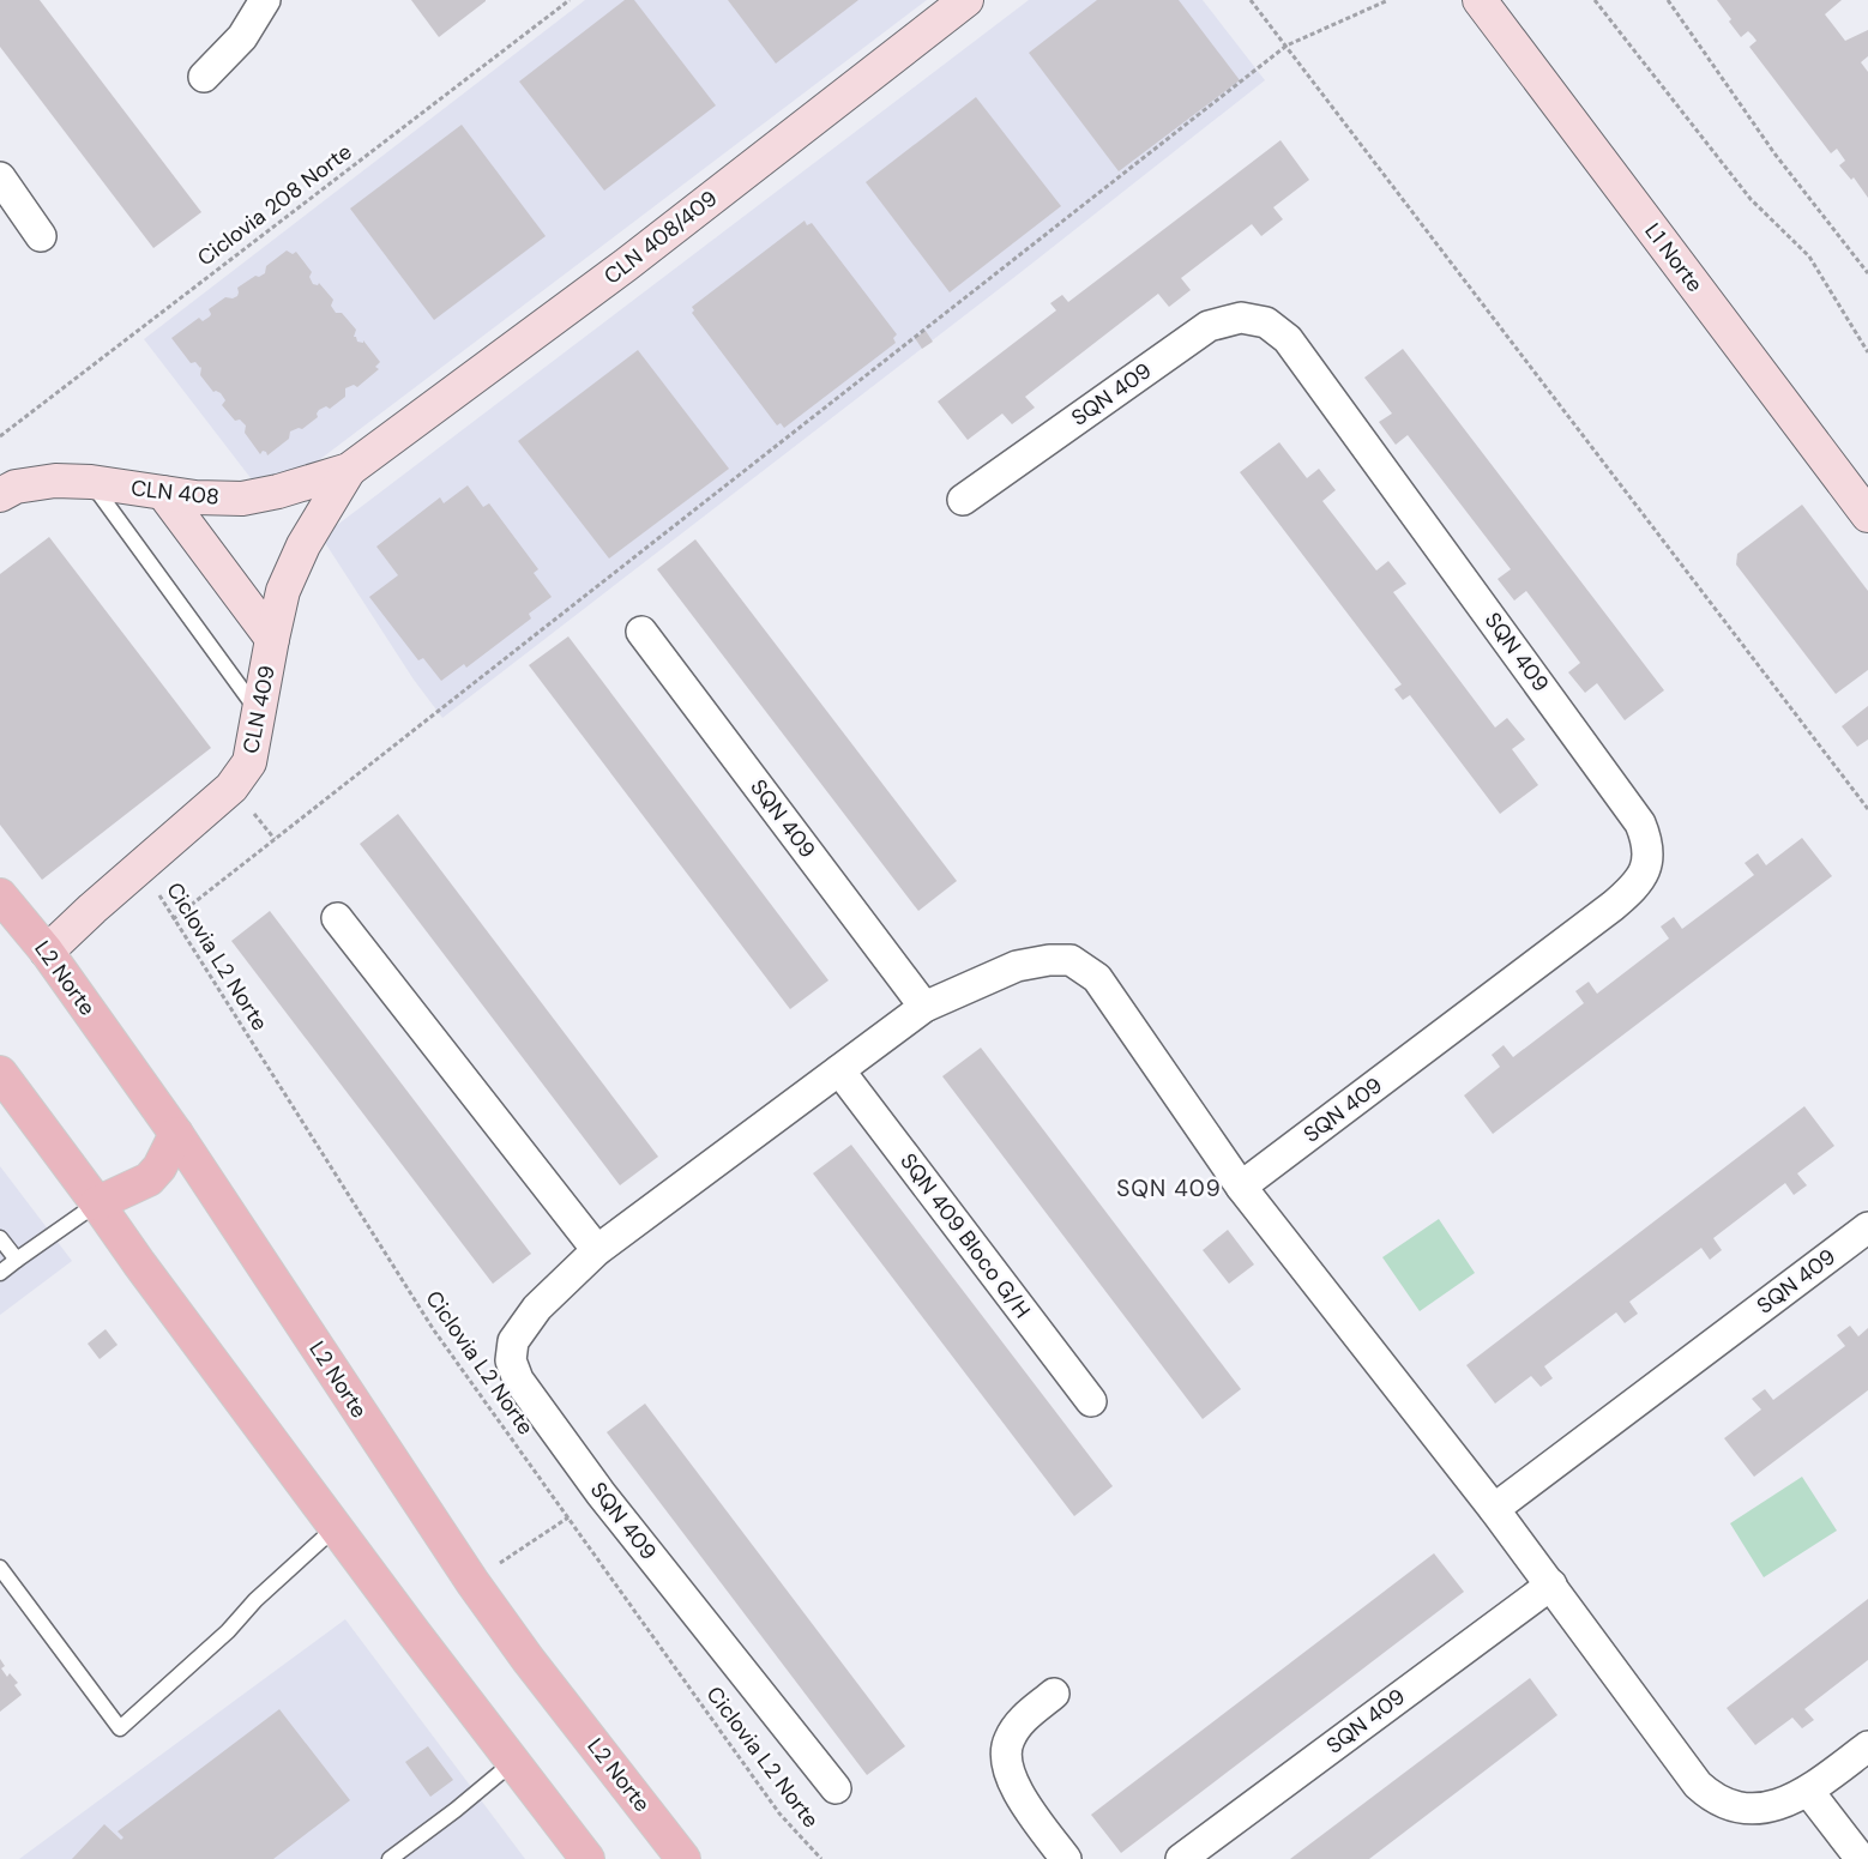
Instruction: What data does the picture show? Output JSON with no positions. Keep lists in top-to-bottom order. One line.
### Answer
{"streets":{"main road":["L2 Norte"],"street":["CLN 408/409","L1 Norte","SQN 409","CLN 408","CLN 409","SQN 409 Bloco G/H"],"path":["Ciclovia 208 Norte","Ciclovia L2 Norte"]},"crossings":[["CLN 408/409","CLN 408"],["CLN 408/409","CLN 409"],["SQN 409","SQN 409 Bloco G/H"],["CLN 408","CLN 409"],["CLN 409","Ciclovia L2 Norte"],["CLN 409","L2 Norte"]],"districts":["SQN 409"]}
